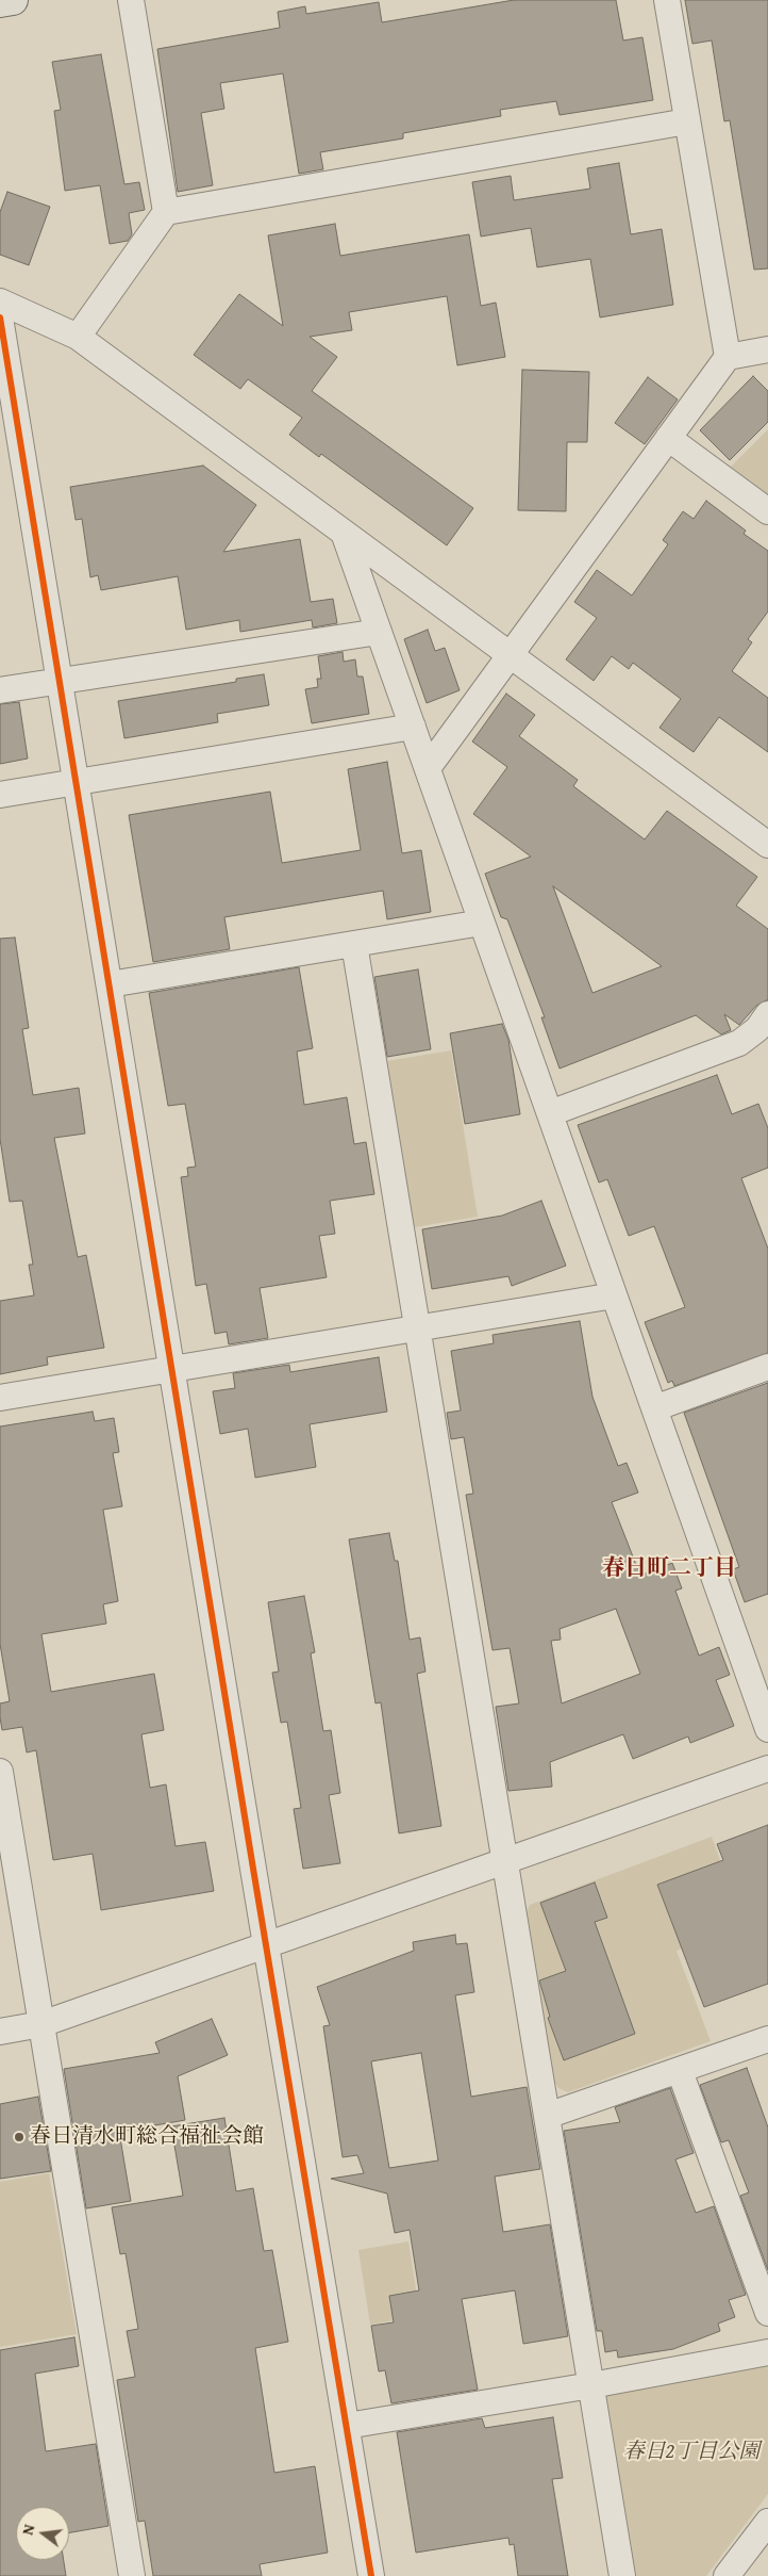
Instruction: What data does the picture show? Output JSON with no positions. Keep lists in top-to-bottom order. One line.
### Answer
{"districts":["春日町二丁目"],"parks":["春日2丁目公園"],"places":["春日清水町総合福祉会館"],"north":"left"}
